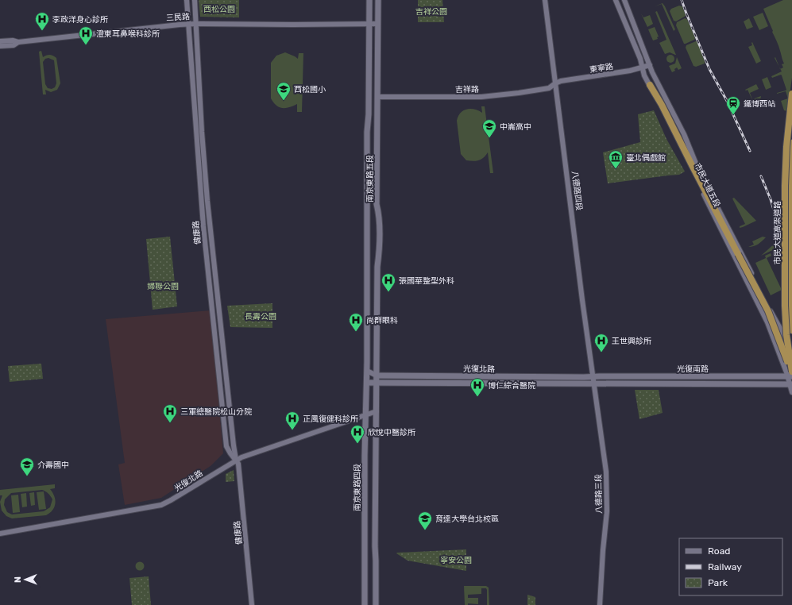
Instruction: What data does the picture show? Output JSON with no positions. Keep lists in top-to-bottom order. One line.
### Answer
{"streets":{"highway":["市民大道高架道路"],"main road":["南京東路五段","光復北路","光復南路","南京東路四段"],"street":["三民路","東寧路","吉祥路","市民大道五段","八德路四段","健康路","八德路三段"]},"crossings":[["三民路","南京東路五段"],["三民路","健康路"],["東寧路","吉祥路"],["東寧路","市民大道五段"],["東寧路","八德路四段"],["吉祥路","南京東路五段"],["吉祥路","八德路四段"],["南京東路五段","光復北路"],["南京東路五段","南京東路四段"],["市民大道五段","市民大道高架道路"],["市民大道五段","光復南路"],["八德路四段","光復北路"],["八德路四段","光復南路"],["八德路四段","八德路三段"],["健康路","光復北路"],["市民大道高架道路","光復南路"],["光復北路","光復南路"],["光復北路","南京東路四段"],["光復北路","八德路三段"],["光復南路","八德路三段"]],"parks":["西松公園","吉祥公園","婦聯公園","長壽公園","寧安公園"],"places":{"hospital":["李政洋身心診所","澄東耳鼻喉科診所","張國華整型外科","尚群眼科","王世興診所","博仁綜合醫院","三軍總醫院松山分院","正風復健科診所","欣悅中醫診所"],"school or university":["西松國小","中崙高中","介壽國中","育達大學台北校區"],"station":["鐵博西站"],"museum":["臺北偶戲館"]},"legend":["Road","Railway","Park"],"north":"left"}
